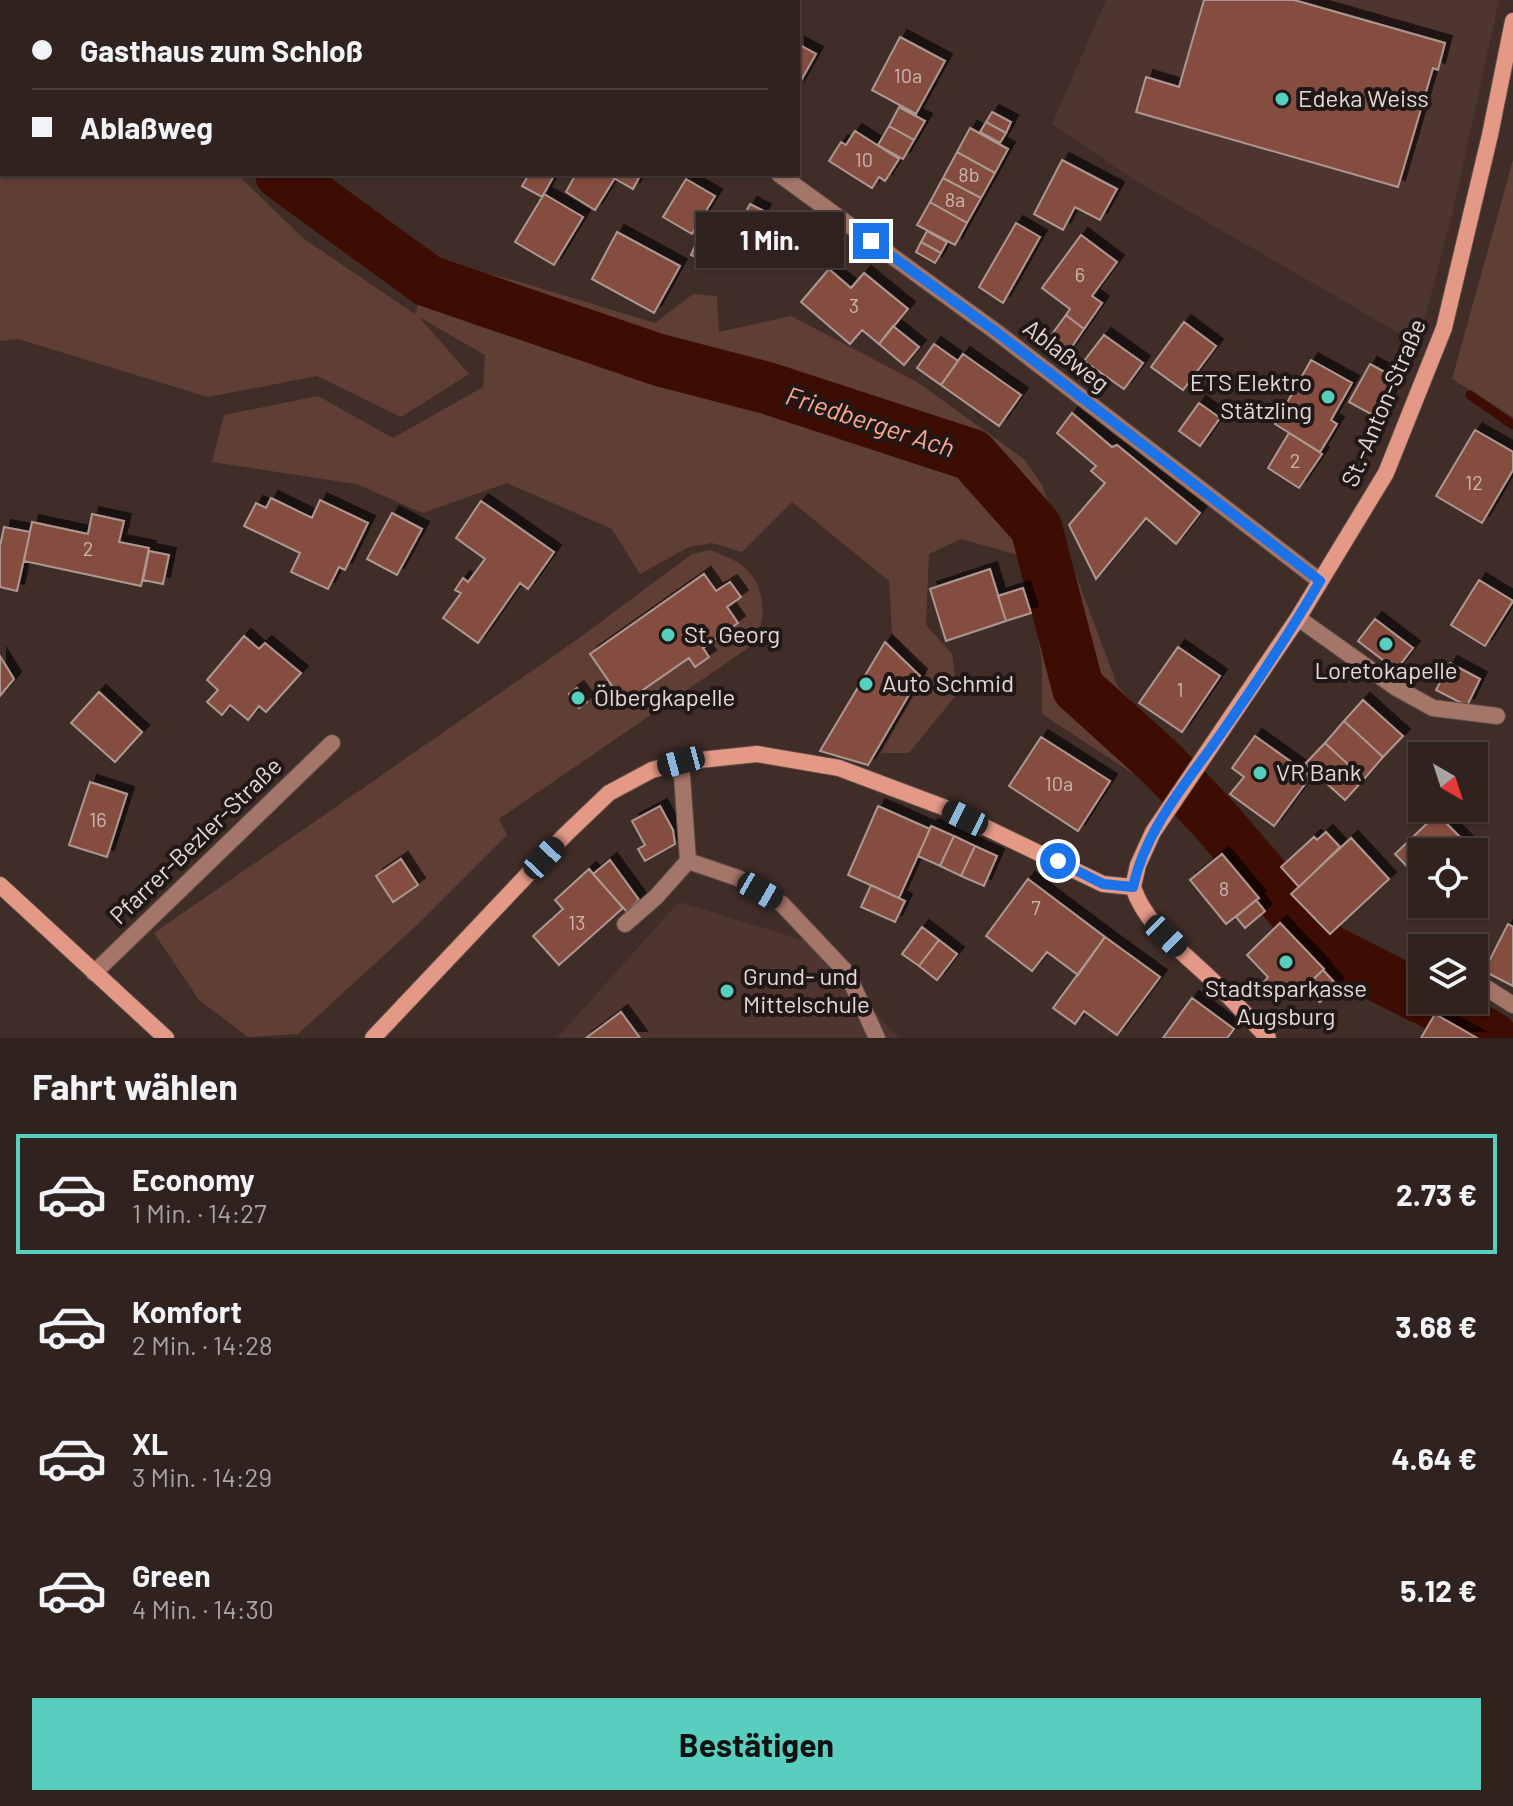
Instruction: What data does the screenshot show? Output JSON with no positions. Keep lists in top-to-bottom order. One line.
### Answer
{"streets":{"street":["Ablaßweg","St.-Anton-Straße","Pfarrer-Bezler-Straße"]},"crossings":[["Ablaßweg","St.-Anton-Straße"]],"water":["Friedberger Ach"],"places":["Edeka Weiss","ETS Elektro Stätzling","St. Georg","Loretokapelle","Auto Schmid","Ölbergkapelle","VR Bank","Stadtsparkasse Augsburg","Grund- und Mittelschule"],"house_numbers":["10a","10","8b","8a","6","3","2","12","2","1","10a","16","8","7","13"],"north":"bottom right","page":{"banner":["Gasthaus zum Schloß","Ablaßweg"],"bubble":"1 Min.","heading":"Fahrt wählen","list":[{"name":"Economy","note":"1 Min. · 14:27","value":"2.73 €"},{"name":"Komfort","note":"2 Min. · 14:28","value":"3.68 €"},{"name":"XL","note":"3 Min. · 14:29","value":"4.64 €"},{"name":"Green","note":"4 Min. · 14:30","value":"5.12 €"}],"buttons":"Bestätigen"}}
